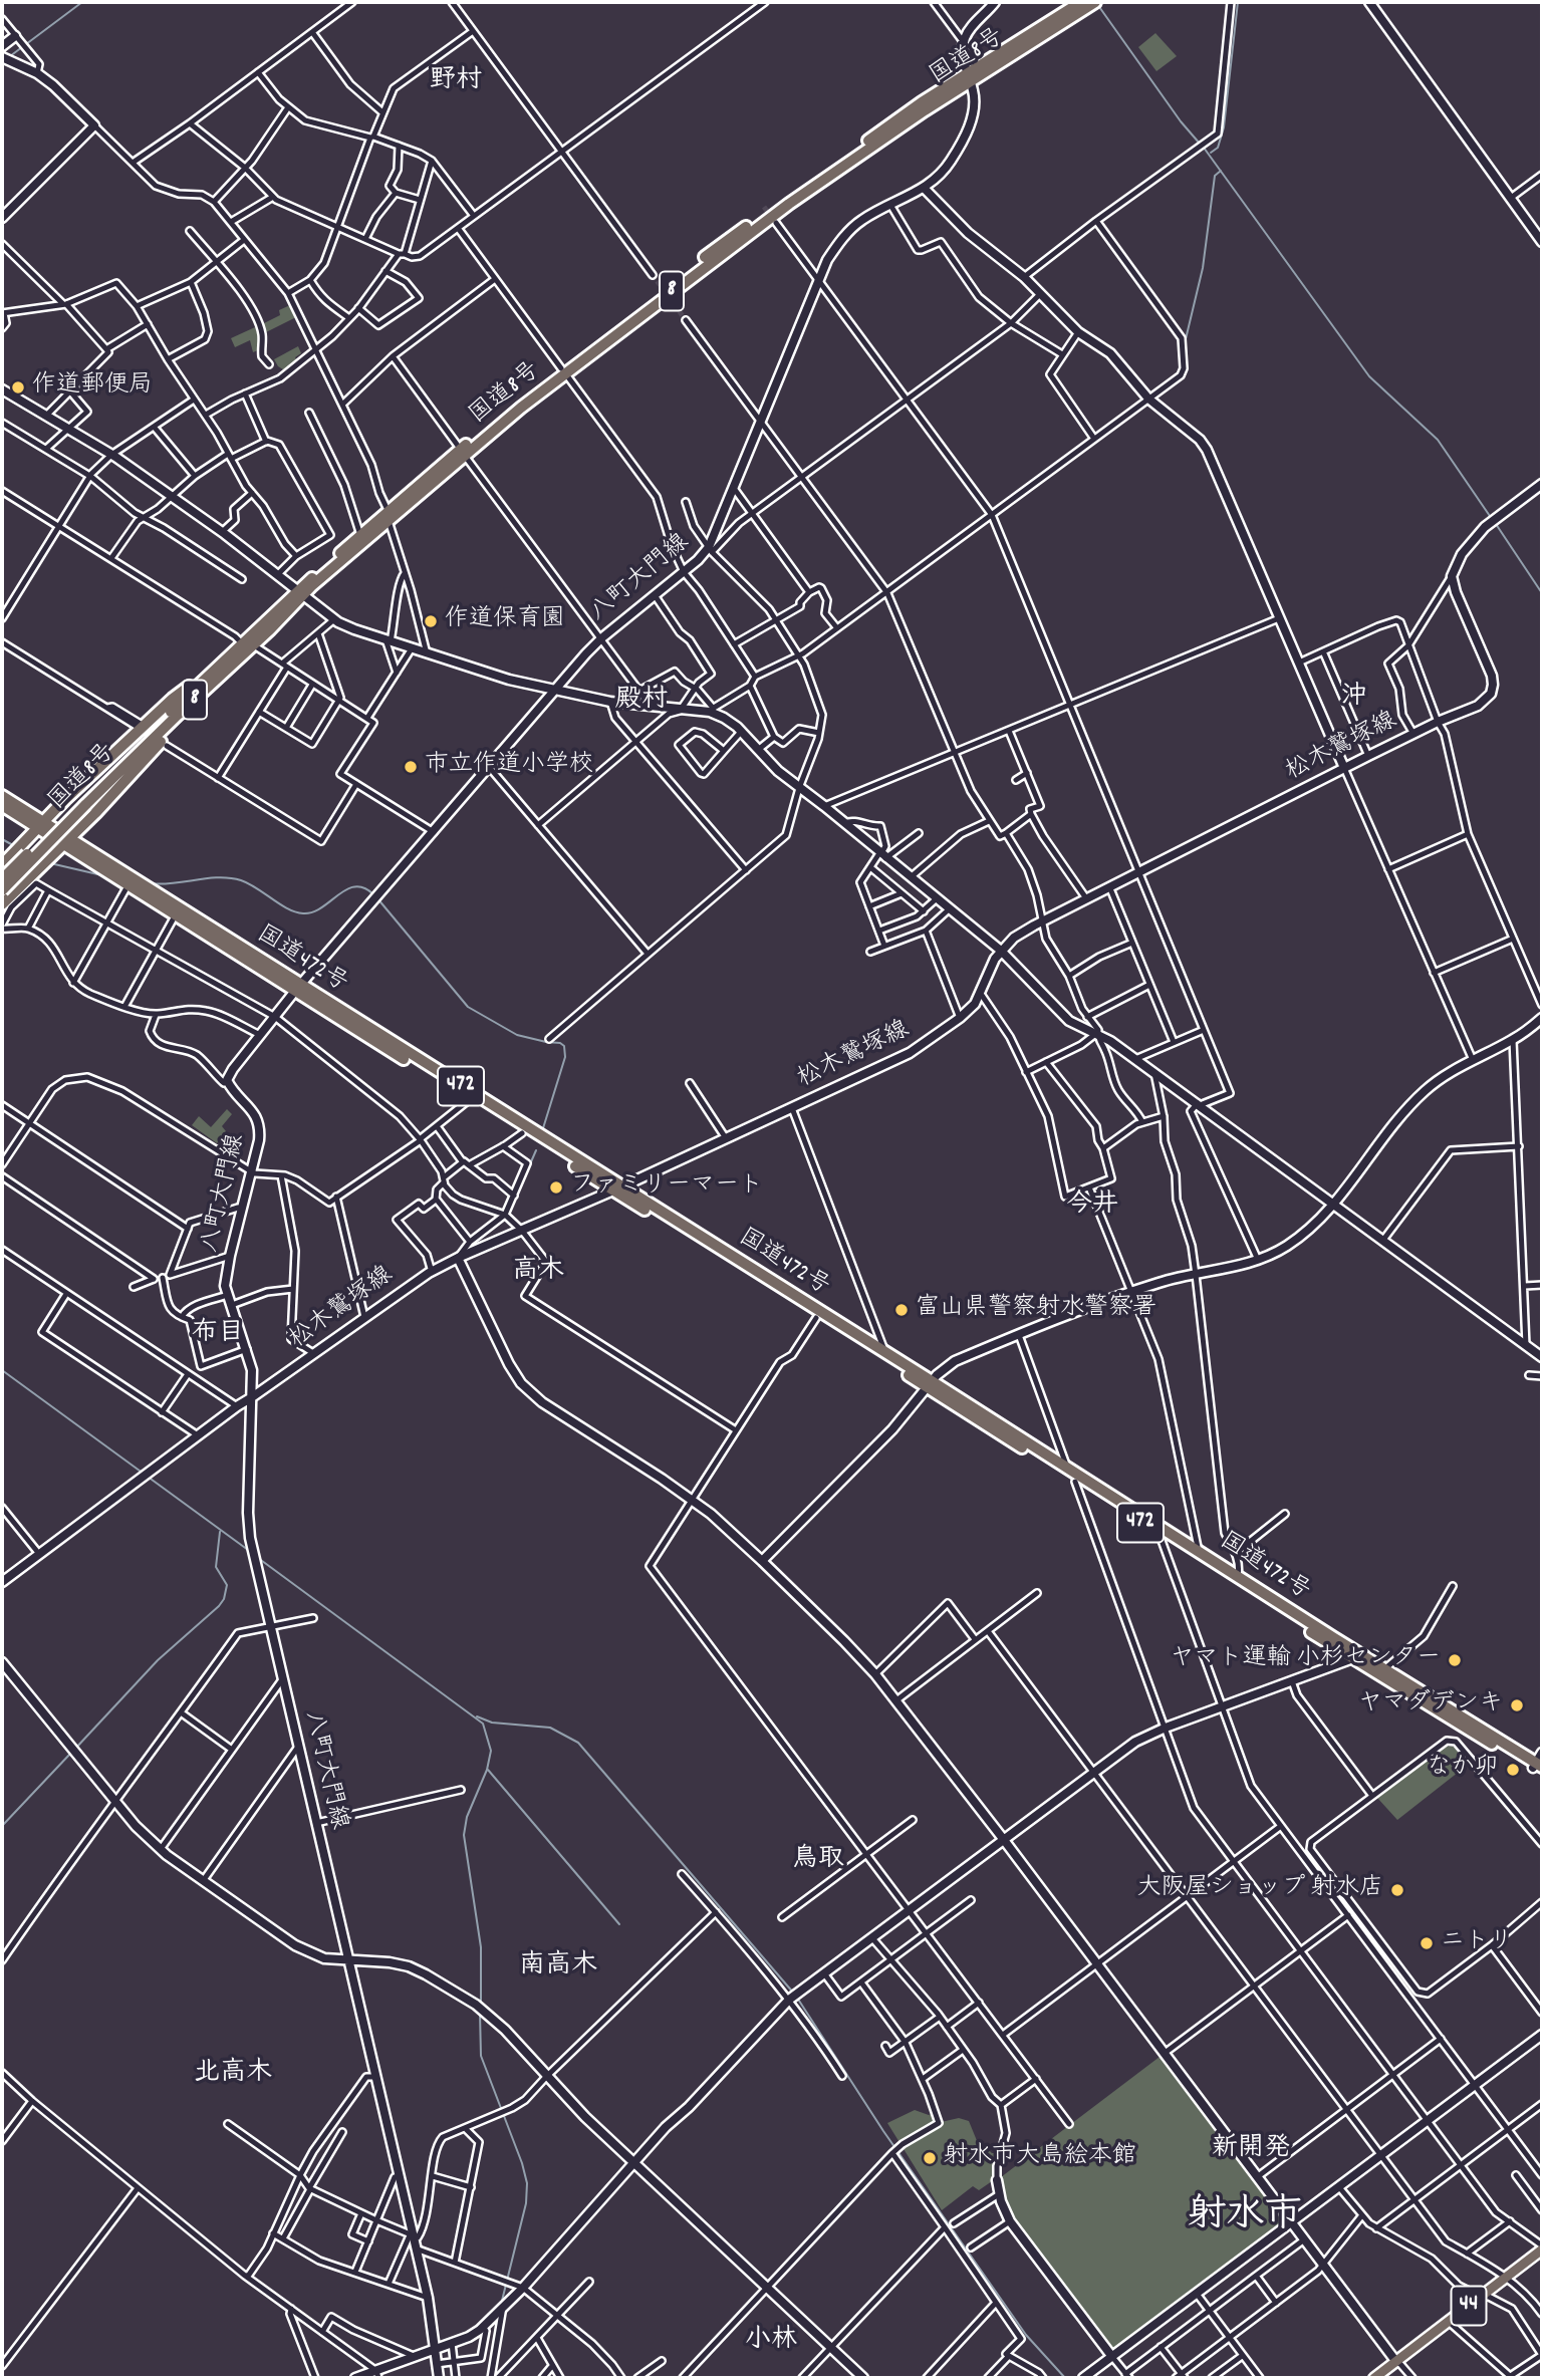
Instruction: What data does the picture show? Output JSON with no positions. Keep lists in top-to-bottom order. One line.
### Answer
{"streets":{"highway":["国道8号","8","国道472号","472"],"main road":["44"],"street":["八町大門線","松木鷲塚線"]},"crossings":[["国道8号","8"],["国道8号","八町大門線"],["8","国道472号"],["八町大門線","松木鷲塚線"],["八町大門線","国道472号"],["松木鷲塚線","国道472号"]],"districts":["野村","沖","殿村","今井","高木","布目","鳥取","南高木","北高木","新開発","射水市","小林"],"places":["作道郵便局","作道保育園","市立作道小学校","ファミリーマート","富山県警察射水警察署","ヤマト運輸 小杉センター","ヤマダデンキ","なか卯","大阪屋ショップ 射水店","ニトリ","射水市大島絵本館"]}
